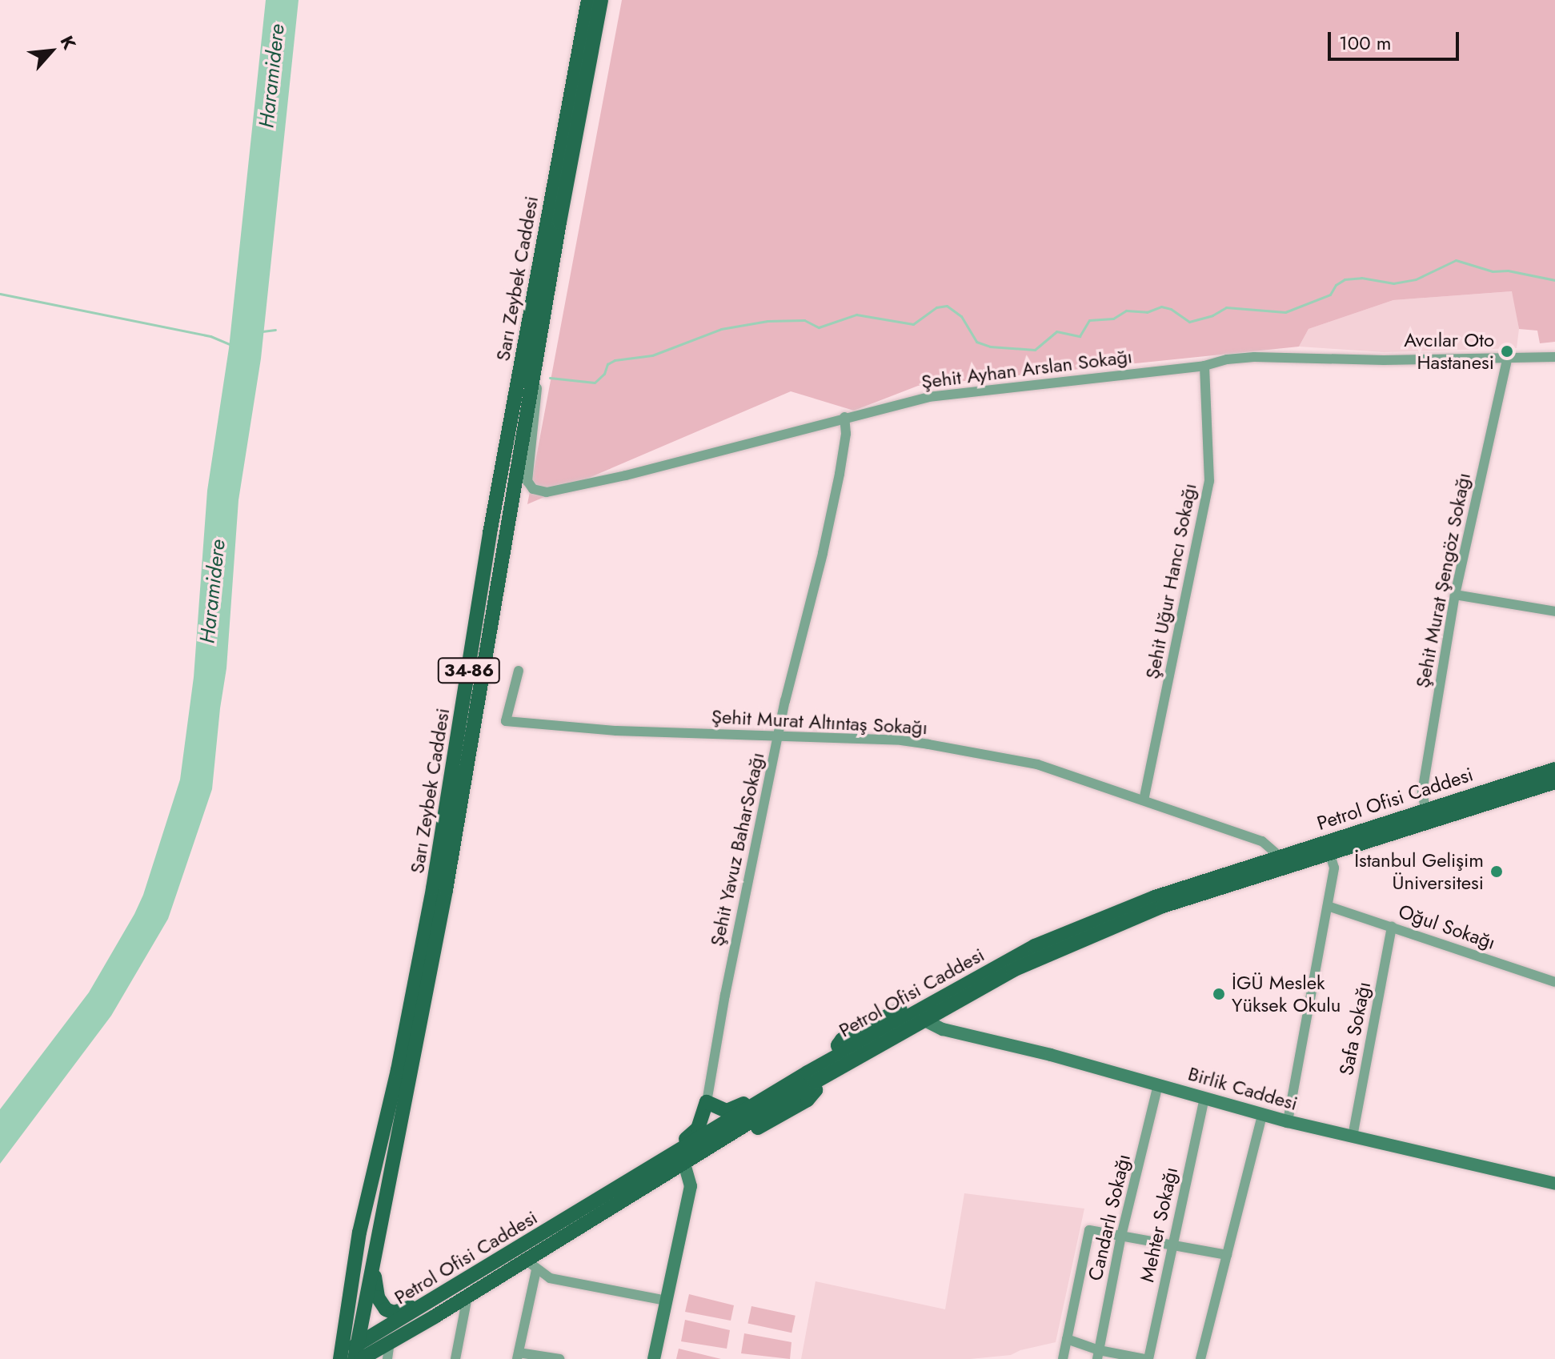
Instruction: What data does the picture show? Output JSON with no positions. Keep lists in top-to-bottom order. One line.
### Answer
{"streets":{"main road":["Sarı Zeybek Caddesi","34-86","Petrol Ofisi Caddesi"],"street":["Şehit Ayhan Arslan Sokağı","Şehit Murat Şengöz Sokağı","Şehit Uğur Hancı Sokağı","Şehit Murat Altıntaş Sokağı","Şehit Yavuz BaharSokağı","Oğul Sokağı","Safa Sokağı","Birlik Caddesi","Candarlı Sokağı","Mehter Sokağı"]},"crossings":[["Sarı Zeybek Caddesi","Şehit Ayhan Arslan Sokağı"],["Sarı Zeybek Caddesi","Petrol Ofisi Caddesi"],["Şehit Ayhan Arslan Sokağı","Şehit Murat Şengöz Sokağı"],["Şehit Ayhan Arslan Sokağı","Şehit Uğur Hancı Sokağı"],["Şehit Ayhan Arslan Sokağı","Şehit Yavuz BaharSokağı"],["Şehit Murat Şengöz Sokağı","Petrol Ofisi Caddesi"],["Şehit Uğur Hancı Sokağı","Şehit Murat Altıntaş Sokağı"],["Şehit Murat Altıntaş Sokağı","Petrol Ofisi Caddesi"],["Şehit Murat Altıntaş Sokağı","Şehit Yavuz BaharSokağı"],["Petrol Ofisi Caddesi","Birlik Caddesi"],["Oğul Sokağı","Safa Sokağı"],["Safa Sokağı","Birlik Caddesi"],["Birlik Caddesi","Candarlı Sokağı"],["Birlik Caddesi","Mehter Sokağı"]],"water":["Haramidere"],"places":["Avcılar Oto Hastanesi","İstanbul Gelişim Üniversitesi","İGÜ Meslek Yüksek Okulu"],"scale_bar":"100 m","north":"top right"}
